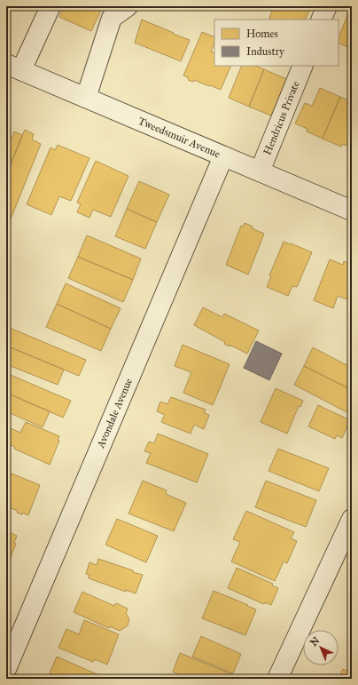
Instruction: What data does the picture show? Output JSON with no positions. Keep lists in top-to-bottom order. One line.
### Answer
{"streets":{"street":["Hendricus Private","Tweedsmuir Avenue","Avondale Avenue"]},"crossings":[["Hendricus Private","Tweedsmuir Avenue"],["Tweedsmuir Avenue","Avondale Avenue"]],"legend":["Homes","Industry"],"north":"top left"}
